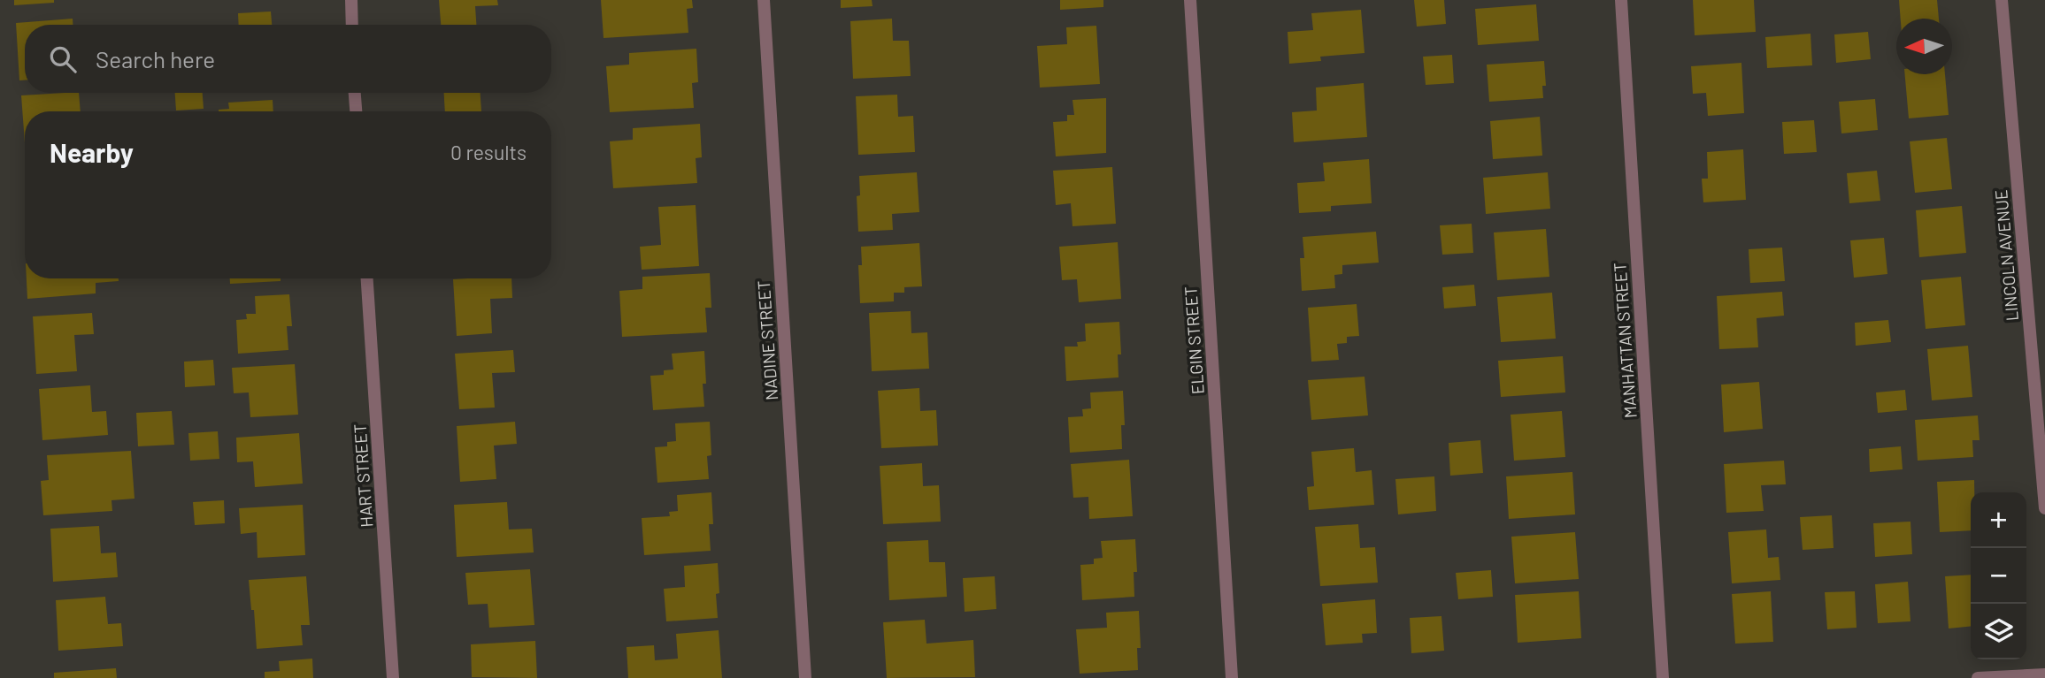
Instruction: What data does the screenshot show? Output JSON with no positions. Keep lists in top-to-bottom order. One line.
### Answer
{"streets":{"street":["LINCOLN AVENUE","NADINE STREET","ELGIN STREET","MANHATTAN STREET","HART STREET"]},"north":"left","page":{"search":"Search here","heading":["Nearby","0 results"],"map_buttons":["+","−"]}}
